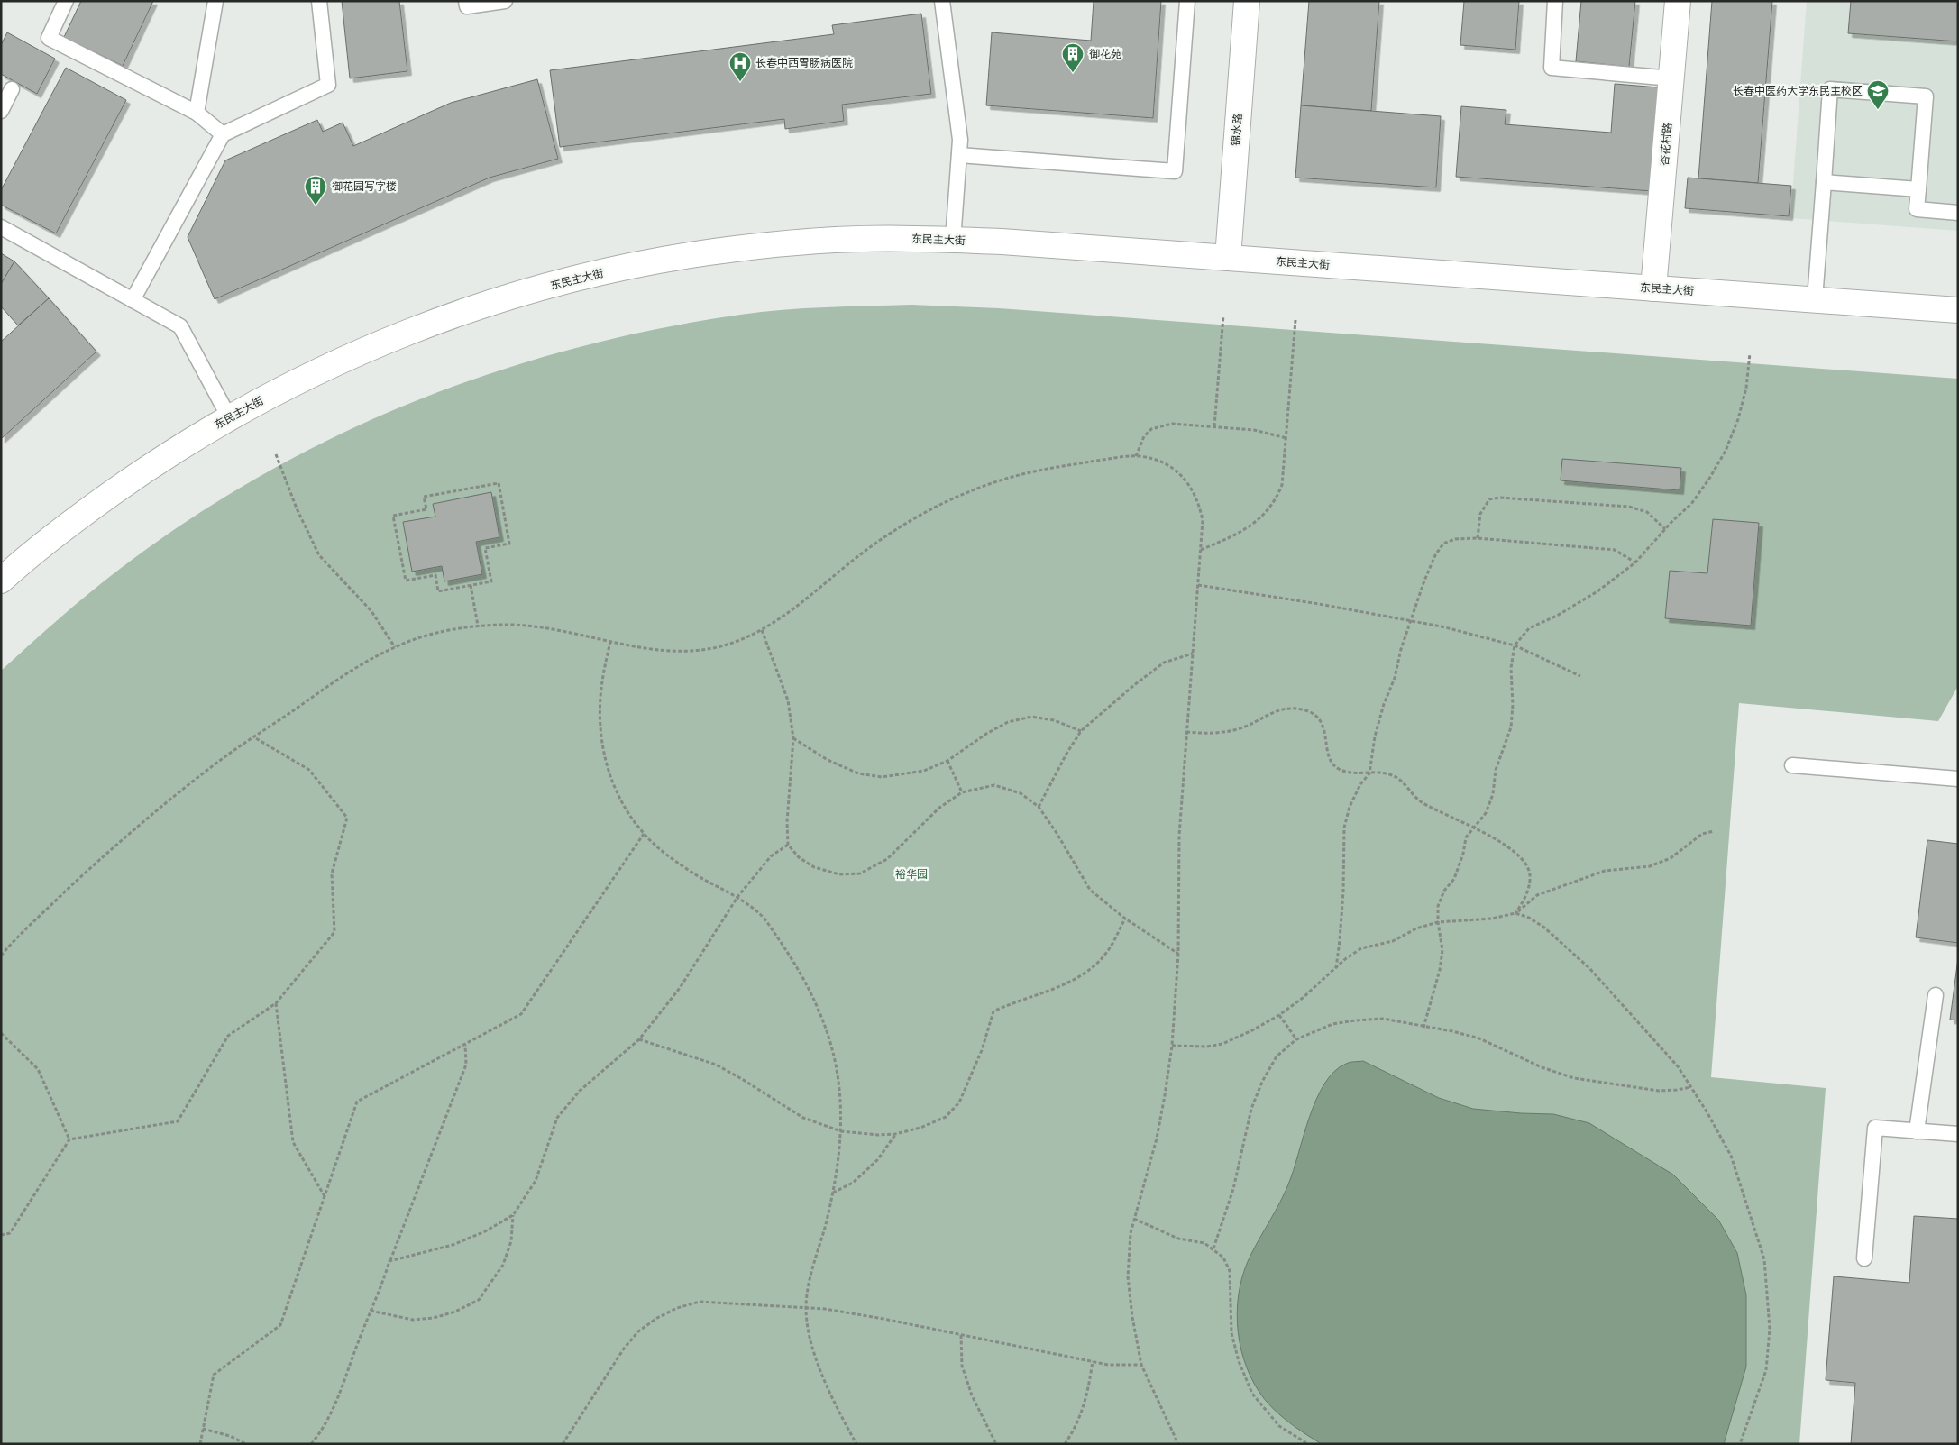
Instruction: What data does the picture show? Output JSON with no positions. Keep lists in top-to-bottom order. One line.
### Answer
{"streets":{"main road":["锦水路","杏花村路","东民主大街"]},"crossings":[["锦水路","东民主大街"],["杏花村路","东民主大街"]],"parks":["裕华园"],"places":{"building":["御花苑","御花园写字楼"],"hospital":["长春中西胃肠病医院"],"school or university":["长春中医药大学东民主校区"]}}
